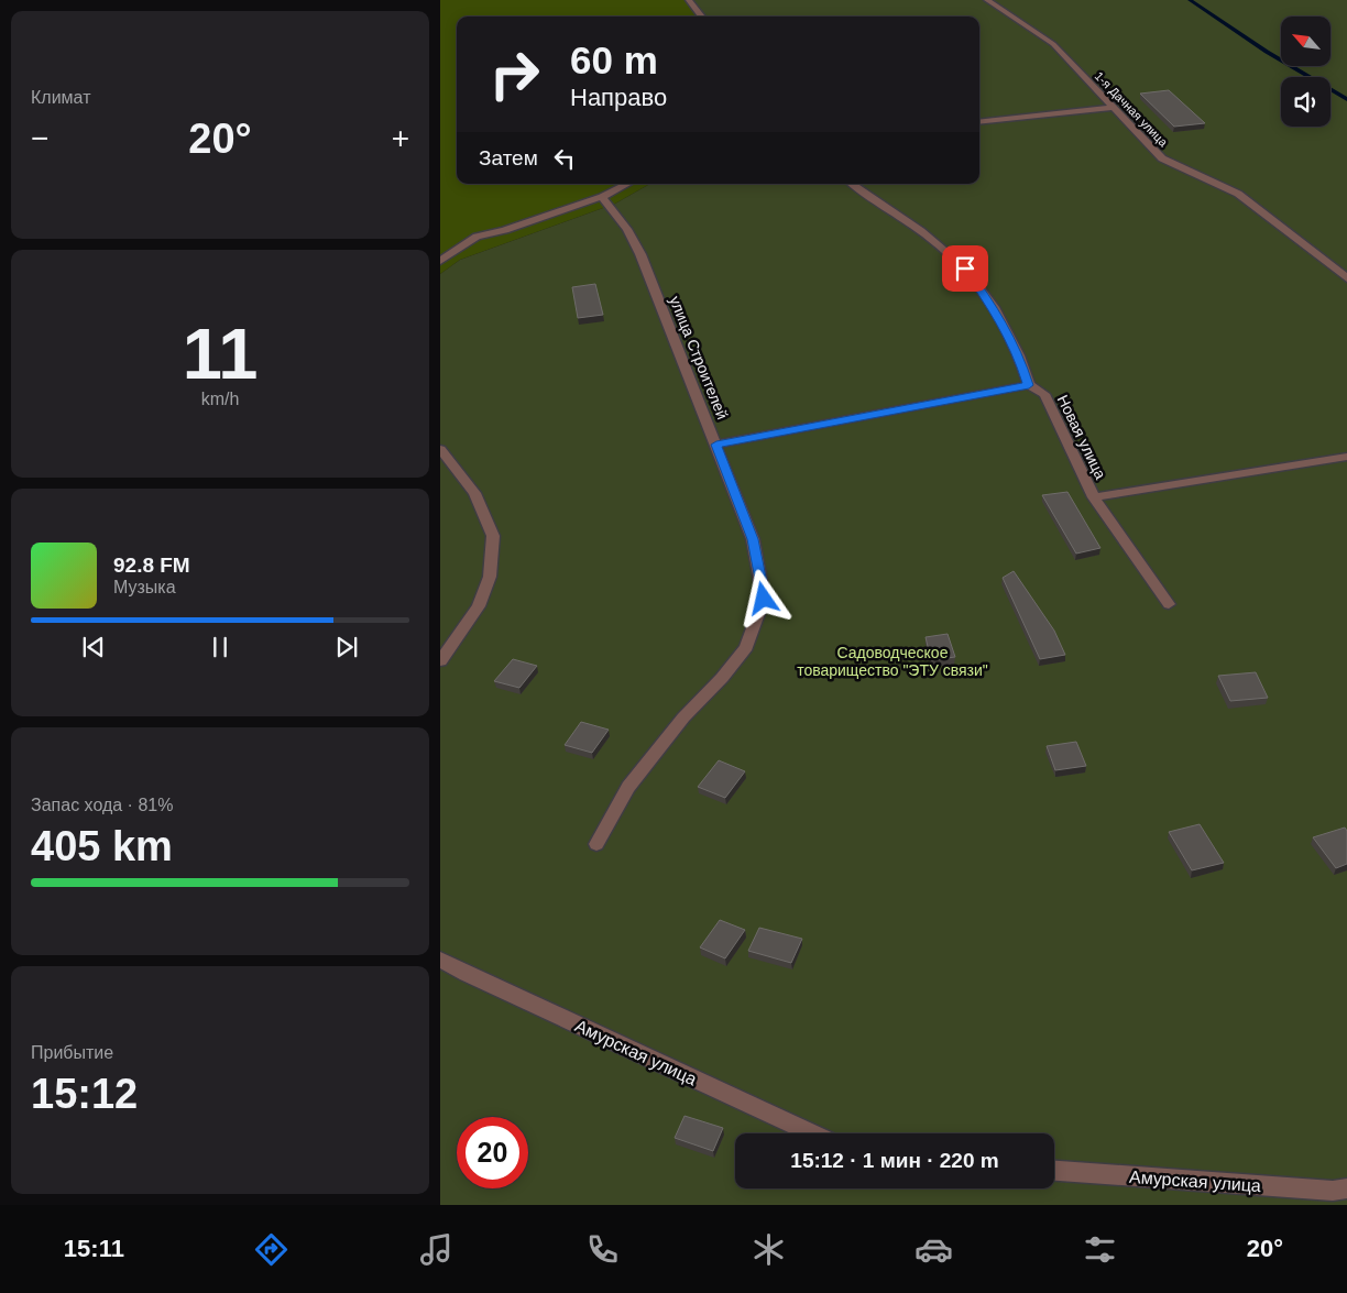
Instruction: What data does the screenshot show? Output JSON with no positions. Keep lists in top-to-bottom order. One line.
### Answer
{"streets":{"street":["1-я Дачная улица","улица Строителей","Новая улица","Амурская улица"]},"parks":["Садоводческое товарищество \"ЭТУ связи\""],"north":"top left","page":{"tile":["Климат",["11","km/h"],["Запас хода · 81%","405 km"],["Прибытие","15:12"]],"turn":["60 m","Направо"],"heat":["−","20°","+"],"then":"Затем","song":["92.8 FM","Музыка"],"limit":"20","trip":"15:12 · 1 мин · 220 m","tabs":["15:11","20°"]}}
